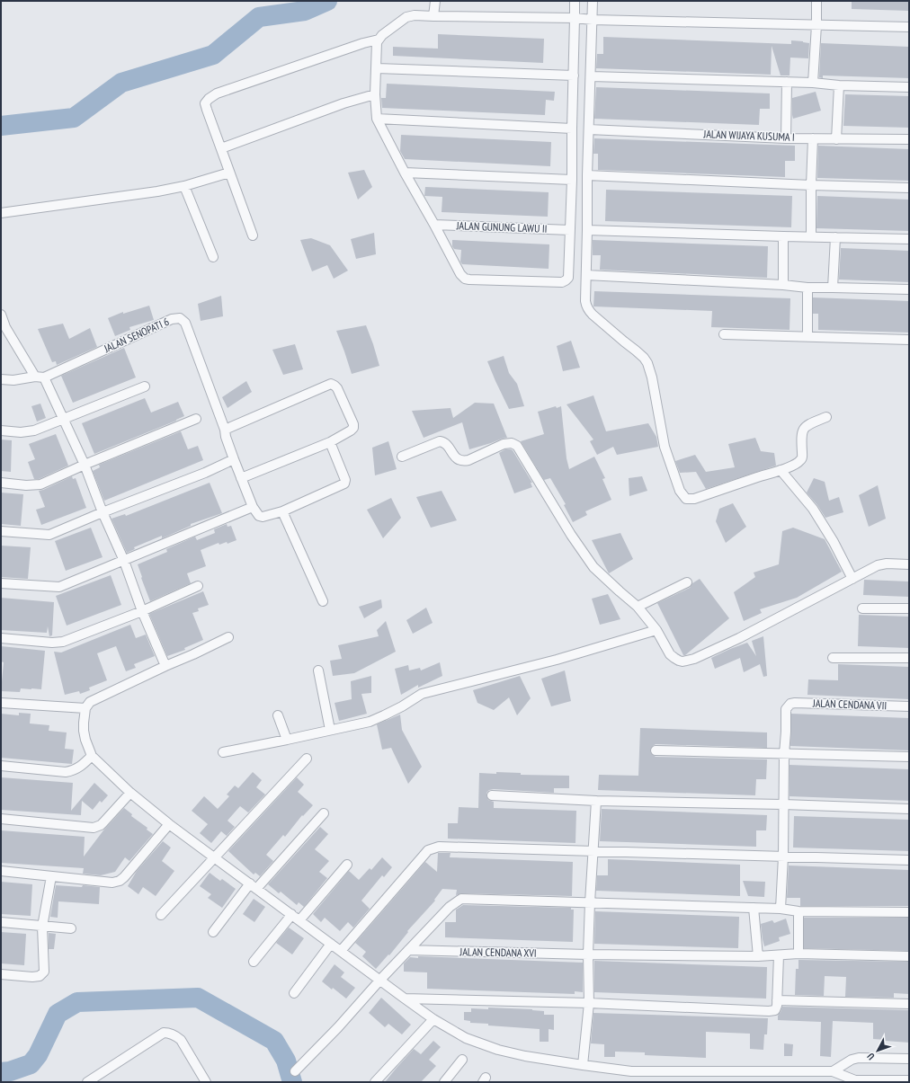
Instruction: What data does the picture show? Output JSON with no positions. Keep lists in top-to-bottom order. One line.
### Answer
{"streets":{"street":["JALAN WIJAYA KUSUMA I","JALAN GUNUNG LAWU II","JALAN SENOPATI 6","JALAN CENDANA VII","JALAN CENDANA XVI"]},"north":"bottom left"}
